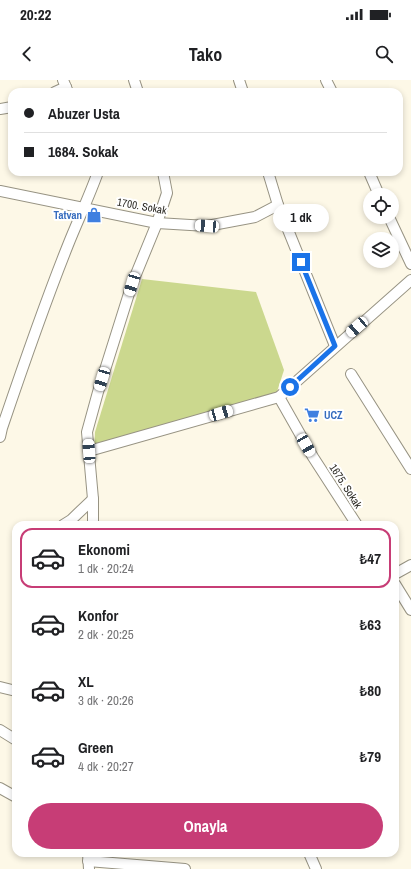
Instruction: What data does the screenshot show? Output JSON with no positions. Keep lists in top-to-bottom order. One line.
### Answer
{"streets":{"street":["1700. Sokak","1675. Sokak"]},"places":{"shop":["Tatvan"],"supermarket":["UCZ"]},"page":{"status":"20:22","header":"Tako","banner":["Abuzer Usta","1684. Sokak"],"bubble":"1 dk","list":[{"name":"Ekonomi","note":"1 dk · 20:24","value":"₺47"},{"name":"Konfor","note":"2 dk · 20:25","value":"₺63"},{"name":"XL","note":"3 dk · 20:26","value":"₺80"},{"name":"Green","note":"4 dk · 20:27","value":"₺79"}],"buttons":"Onayla"}}
